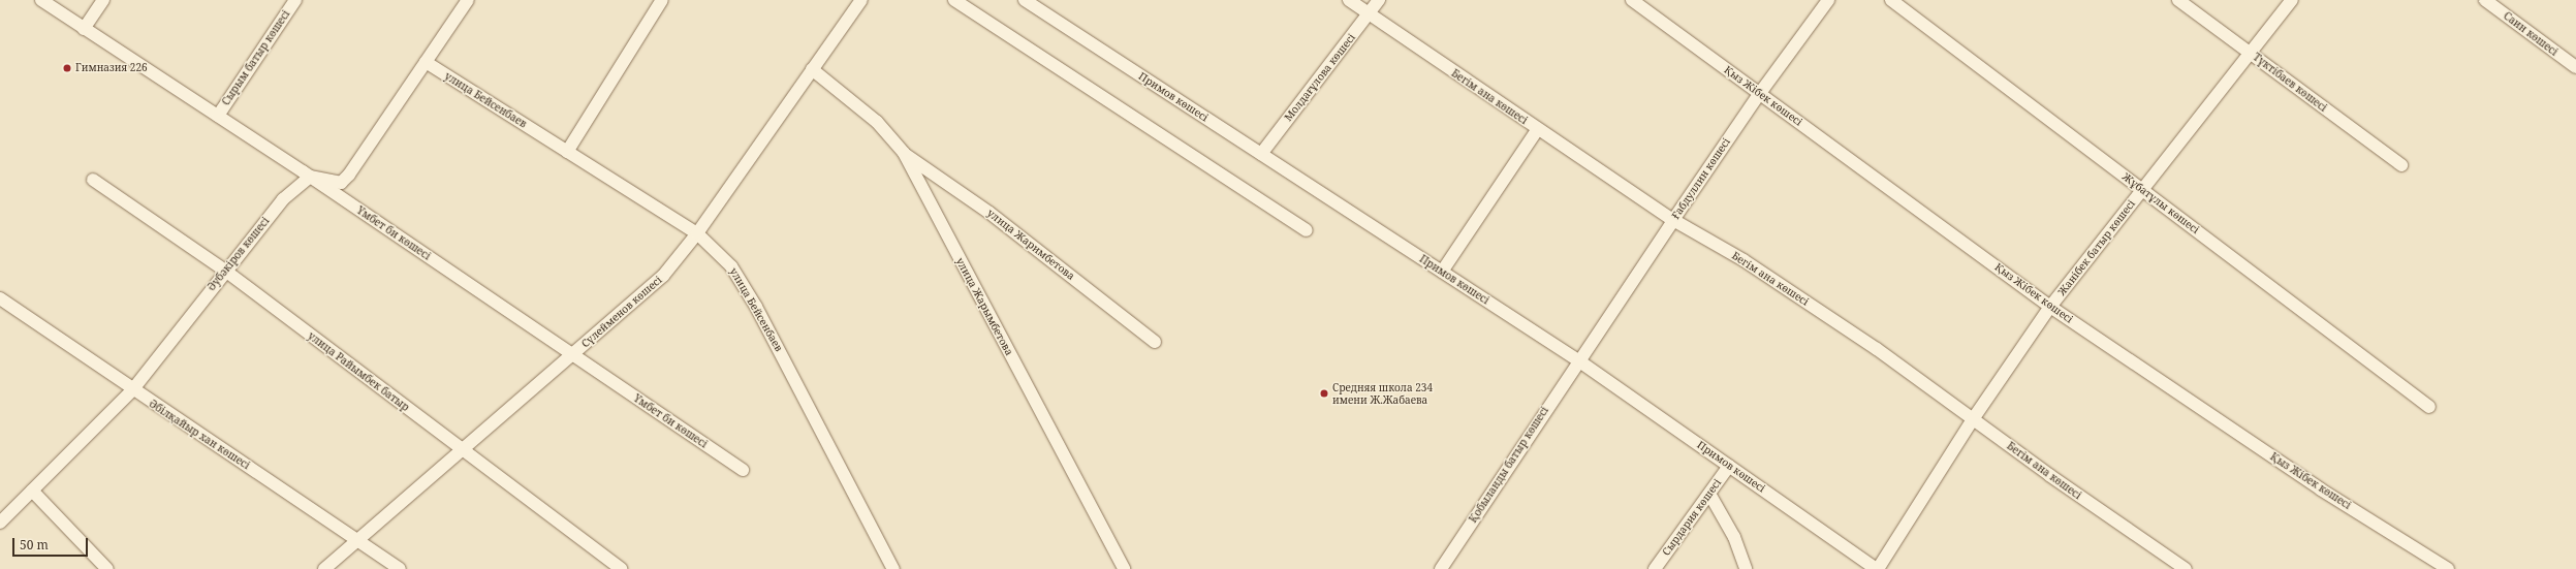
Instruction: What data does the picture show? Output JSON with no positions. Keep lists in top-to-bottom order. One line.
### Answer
{"streets":{"street":["Саин көшесі","Сырым батыр көшесі","Молдағұлова көшесі","Түктібаев көшесі","Қыз Жібек көшесі","Примов көшесі","Бегім ана көшесі","улица Бейсенбаев","Ғабдуллин көшесі","Жұбатұлы көшесі","Үмбет би көшесі","улица Жаримбетова","Жанібек батыр көшесі","Әубәкіров көшесі","улица Жарымбетова","Сүлейменов көшесі","улица Райымбек батыр","Әбілқайыр хан көшесі","Қобыланды батыр көшесі","Сырдария көшесі"]},"crossings":[["Сырым батыр көшесі","Үмбет би көшесі"],["Молдағұлова көшесі","Примов көшесі"],["Молдағұлова көшесі","Бегім ана көшесі"],["Түктібаев көшесі","Жанібек батыр көшесі"],["Қыз Жібек көшесі","Ғабдуллин көшесі"],["Қыз Жібек көшесі","Жанібек батыр көшесі"],["Примов көшесі","Ғабдуллин көшесі"],["Примов көшесі","Жанібек батыр көшесі"],["Примов көшесі","Қобыланды батыр көшесі"],["Примов көшесі","Сырдария көшесі"],["Бегім ана көшесі","Ғабдуллин көшесі"],["Бегім ана көшесі","Жанібек батыр көшесі"],["улица Бейсенбаев","Сүлейменов көшесі"],["Ғабдуллин көшесі","Қобыланды батыр көшесі"],["Жұбатұлы көшесі","Жанібек батыр көшесі"],["Үмбет би көшесі","Әубәкіров көшесі"],["Үмбет би көшесі","Сүлейменов көшесі"],["улица Жаримбетова","улица Жарымбетова"],["Әубәкіров көшесі","улица Райымбек батыр"],["Әубәкіров көшесі","Әбілқайыр хан көшесі"],["улица Жарымбетова","Сүлейменов көшесі"],["Сүлейменов көшесі","улица Райымбек батыр"],["Сүлейменов көшесі","Әбілқайыр хан көшесі"]],"places":["Гимназия 226","Средняя школа 234 имени Ж.Жабаева"],"scale_bar":"50 m"}
